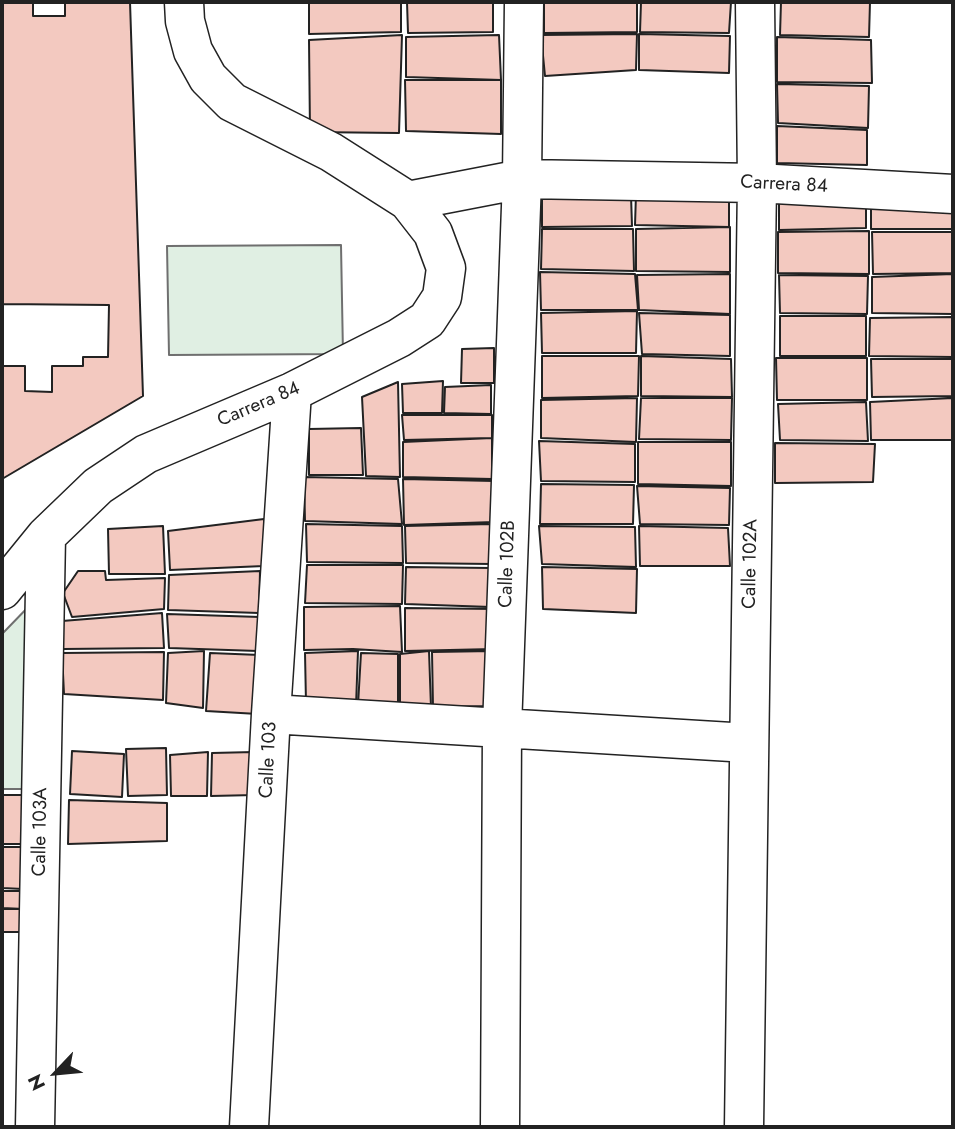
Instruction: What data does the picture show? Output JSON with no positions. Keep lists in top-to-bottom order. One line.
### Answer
{"streets":{"street":["Carrera 84","Calle 102B","Calle 102A","Calle 103","Calle 103A"]},"crossings":[["Carrera 84","Calle 102B"],["Carrera 84","Calle 102A"],["Carrera 84","Calle 103"],["Carrera 84","Calle 103A"]],"north":"bottom left"}
